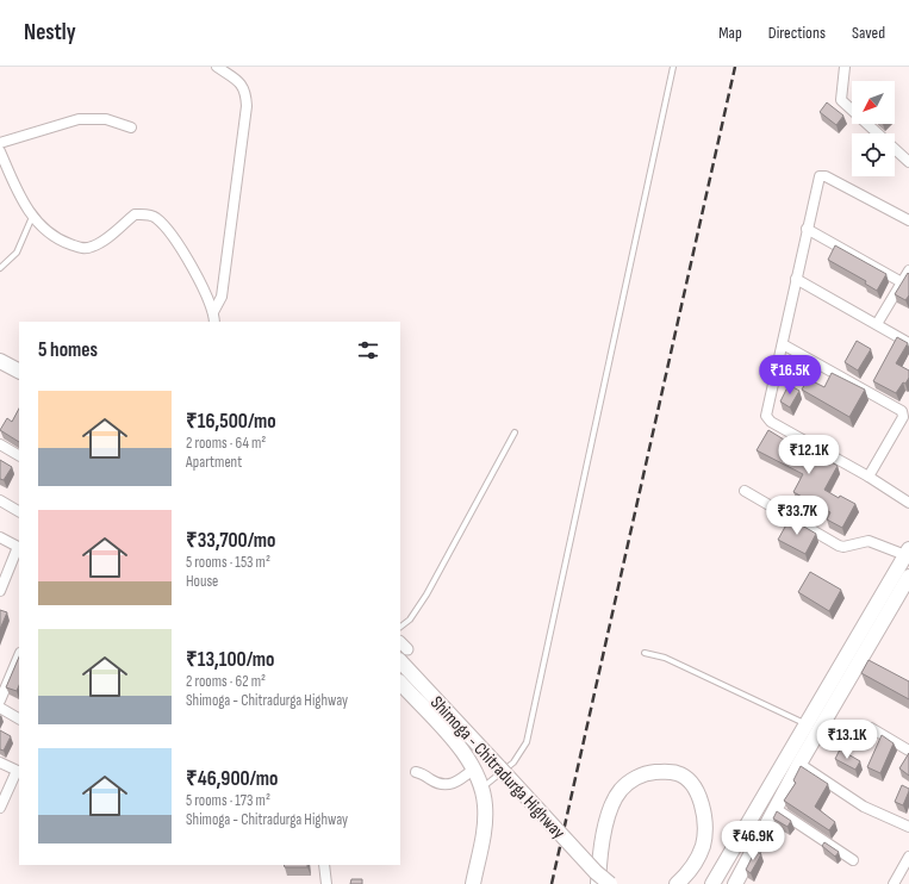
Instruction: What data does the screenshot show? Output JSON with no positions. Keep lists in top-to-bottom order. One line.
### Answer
{"streets":{"main road":["Shimoga - Chitradurga Highway"]},"north":"bottom left","page":{"header":"Nestly","nav":["Map","Directions","Saved"],"heading":"5 homes","price":["₹16.5K","₹12.1K","₹33.7K","₹13.1K","₹46.9K"],"list":[{"name":"₹16,500/mo","note":"2 rooms · 64 m² · Apartment"},{"name":"₹33,700/mo","note":"5 rooms · 153 m² · House"},{"name":"₹13,100/mo","note":"2 rooms · 62 m² · Shimoga - Chitradurga Highway"},{"name":"₹46,900/mo","note":"5 rooms · 173 m² · Shimoga - Chitradurga Highway"}]}}
